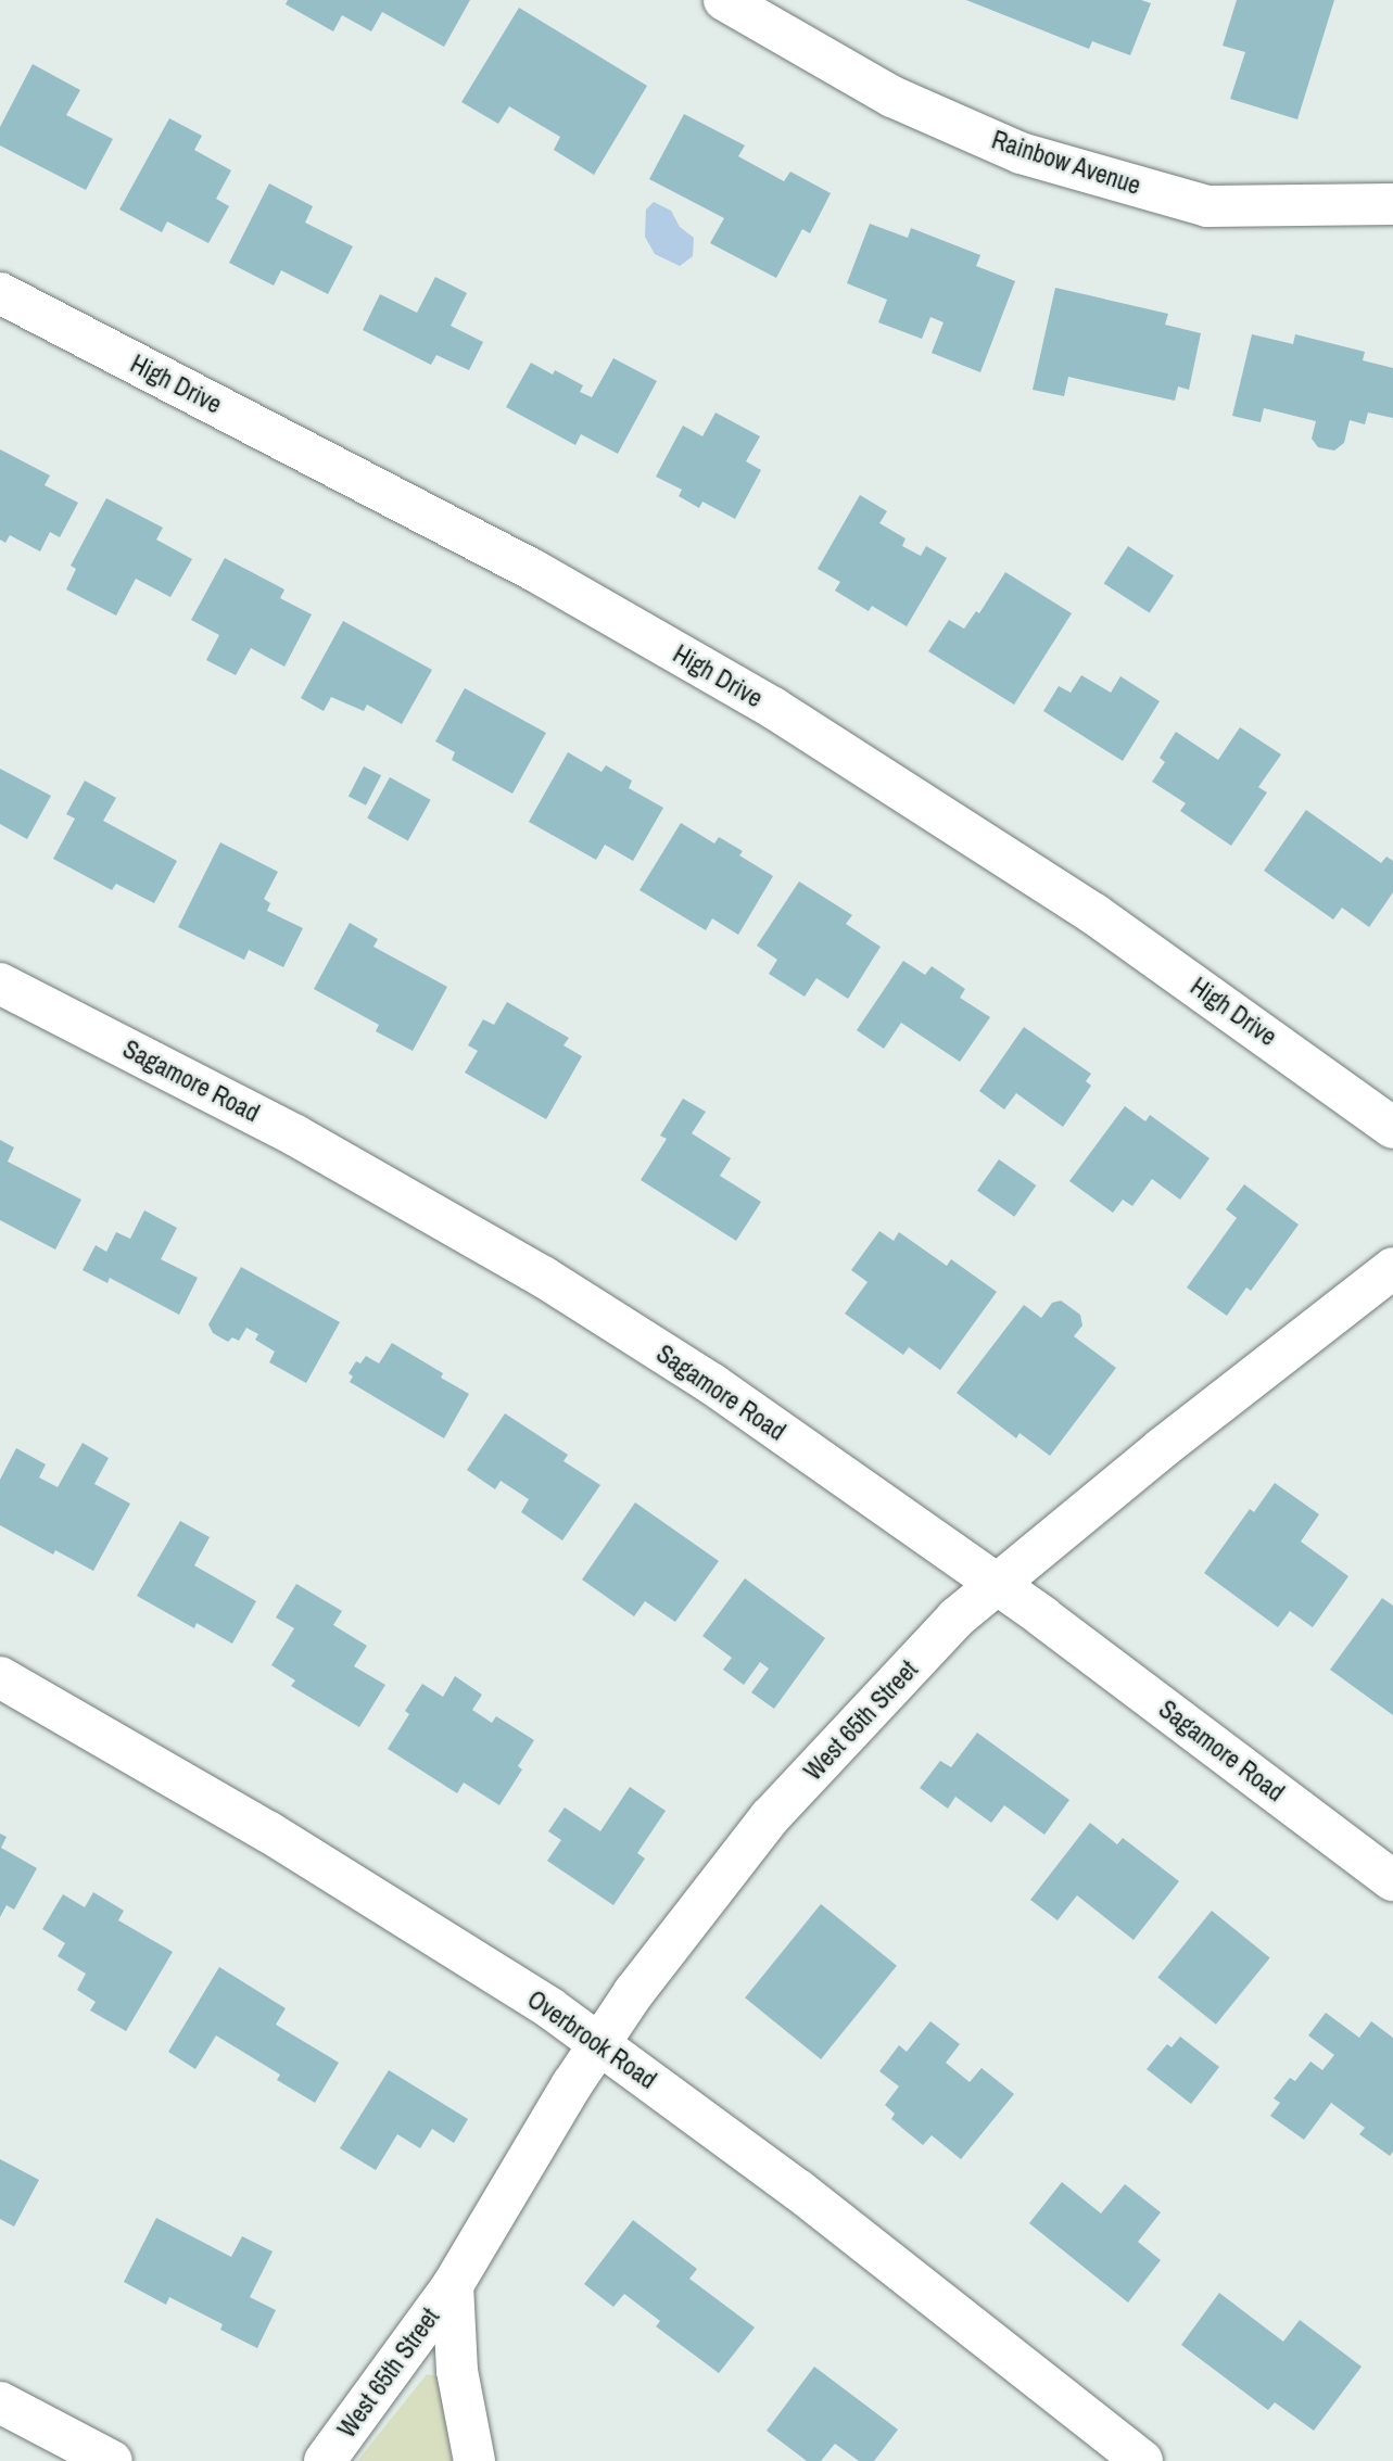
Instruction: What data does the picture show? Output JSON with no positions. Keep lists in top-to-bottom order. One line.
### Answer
{"streets":{"street":["Rainbow Avenue","High Drive","Sagamore Road","West 65th Street","Overbrook Road"]},"crossings":[["Sagamore Road","West 65th Street"],["West 65th Street","Overbrook Road"]]}
